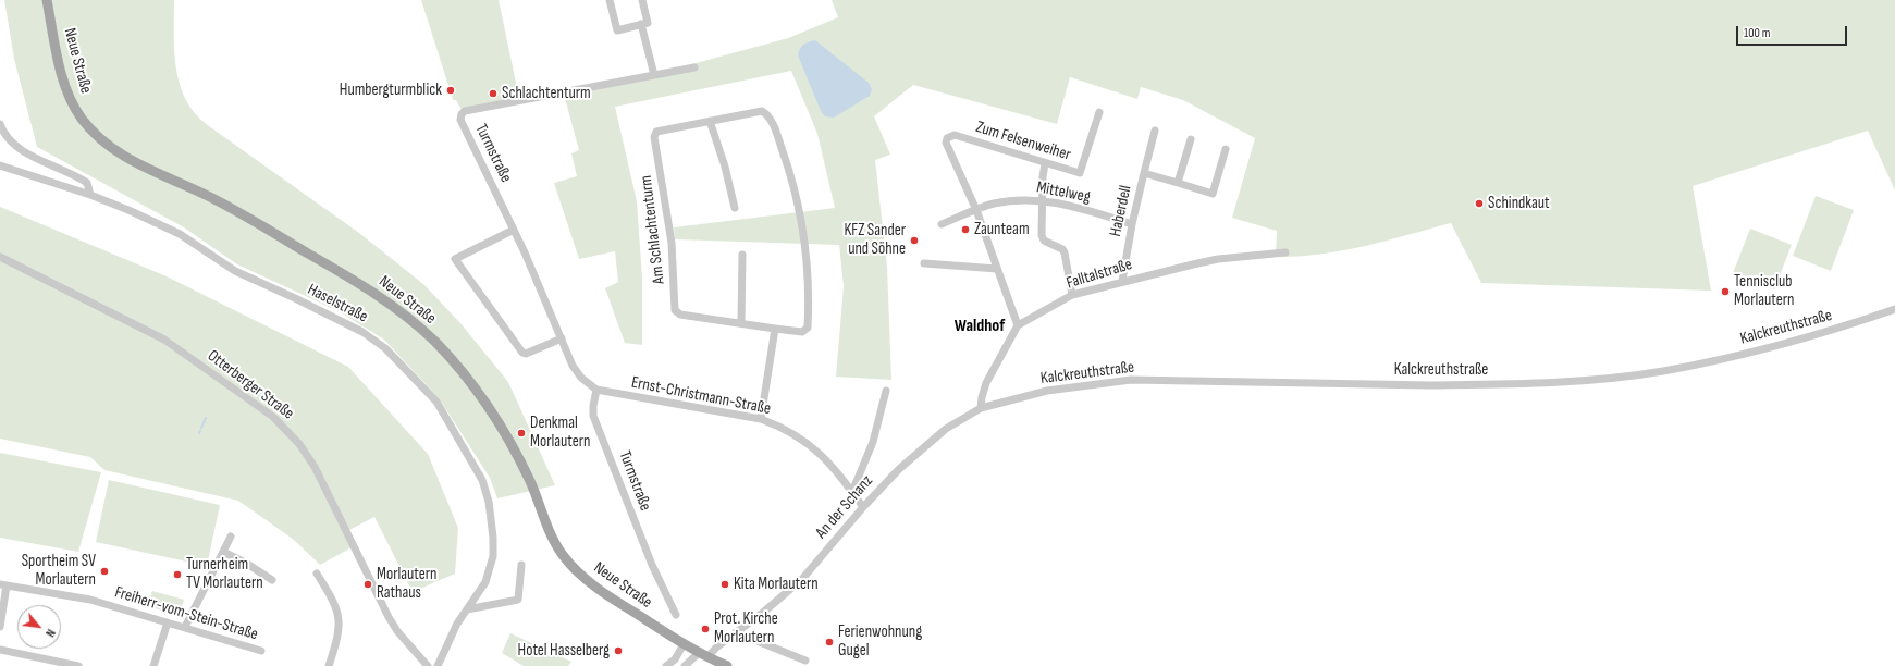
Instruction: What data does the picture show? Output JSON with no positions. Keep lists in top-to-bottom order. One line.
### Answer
{"streets":{"main road":["Neue Straße"],"street":["Zum Felsenweiher","Turmstraße","Mittelweg","Haberdell","Am Schlachtenturm","Falltalstraße","Haselstraße","Kalckreuthstraße","Otterberger Straße","Ernst-Christmann-Straße","An der Schanz","Freiherr-vom-Stein-Straße"]},"crossings":[["Neue Straße","An der Schanz"],["Zum Felsenweiher","Mittelweg"],["Turmstraße","Ernst-Christmann-Straße"],["Mittelweg","Haberdell"],["Haberdell","Falltalstraße"],["Kalckreuthstraße","An der Schanz"],["Ernst-Christmann-Straße","An der Schanz"]],"districts":["Waldhof"],"places":["Humbergturmblick","Schlachtenturm","Schindkaut","Zaunteam","KFZ Sander und Söhne","Tennisclub Morlautern","Denkmal Morlautern","Sportheim SV Morlautern","Turnerheim TV Morlautern","Morlautern Rathaus","Kita Morlautern","Prot. Kirche Morlautern","Ferienwohnung Gugel","Hotel Hasselberg"],"scale_bar":"100 m","north":"bottom right"}
